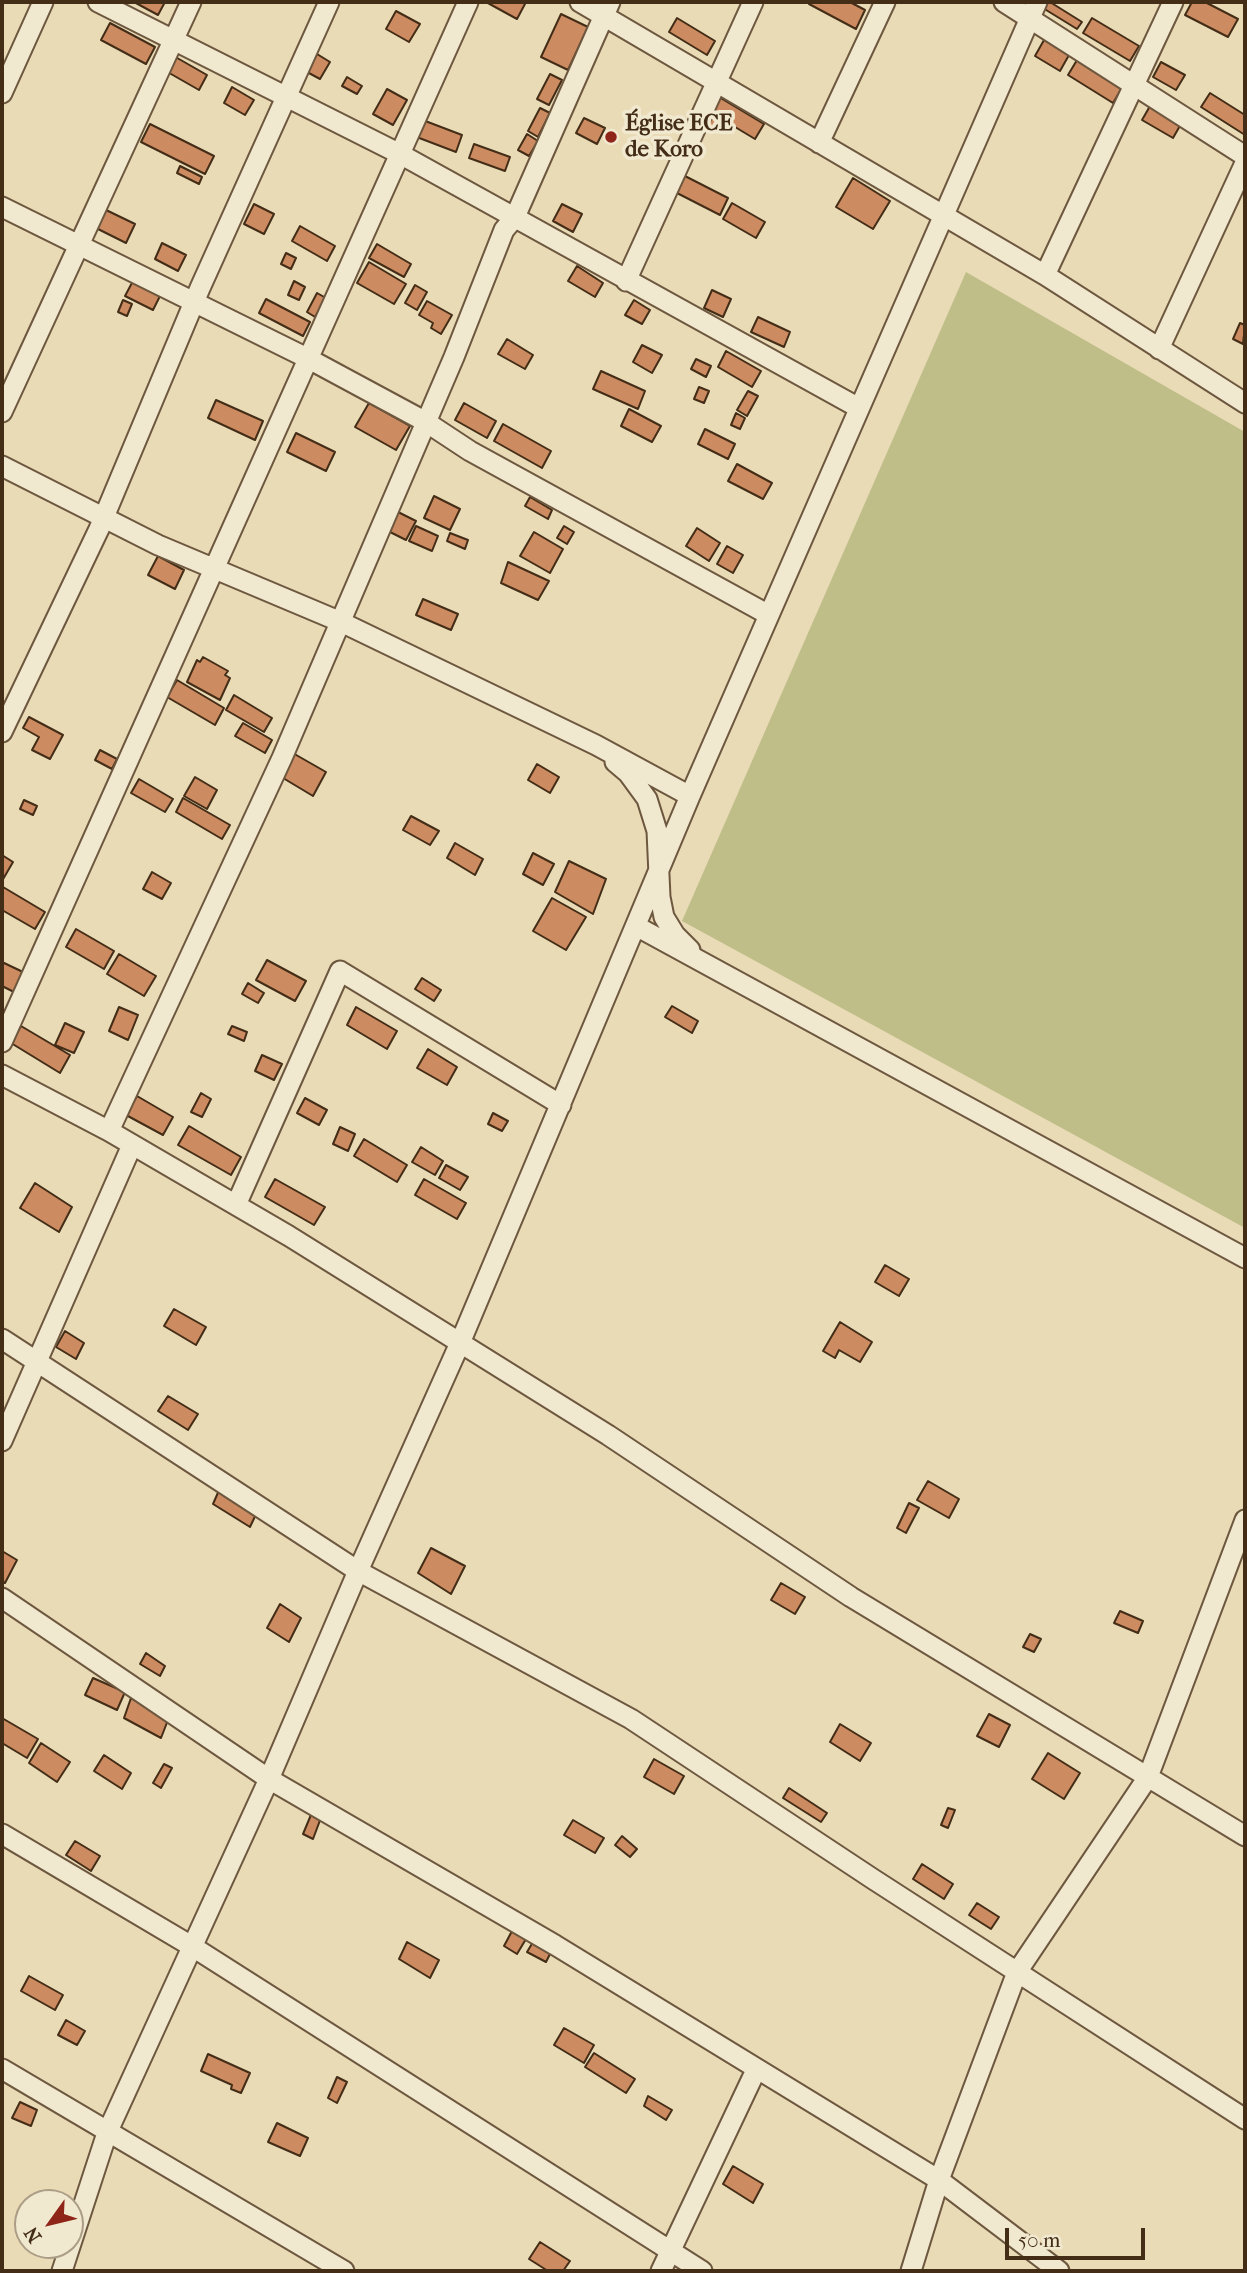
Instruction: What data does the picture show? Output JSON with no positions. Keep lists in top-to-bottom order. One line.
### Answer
{"places":["Église ECE de Koro"],"scale_bar":"50 m","north":"bottom left"}
